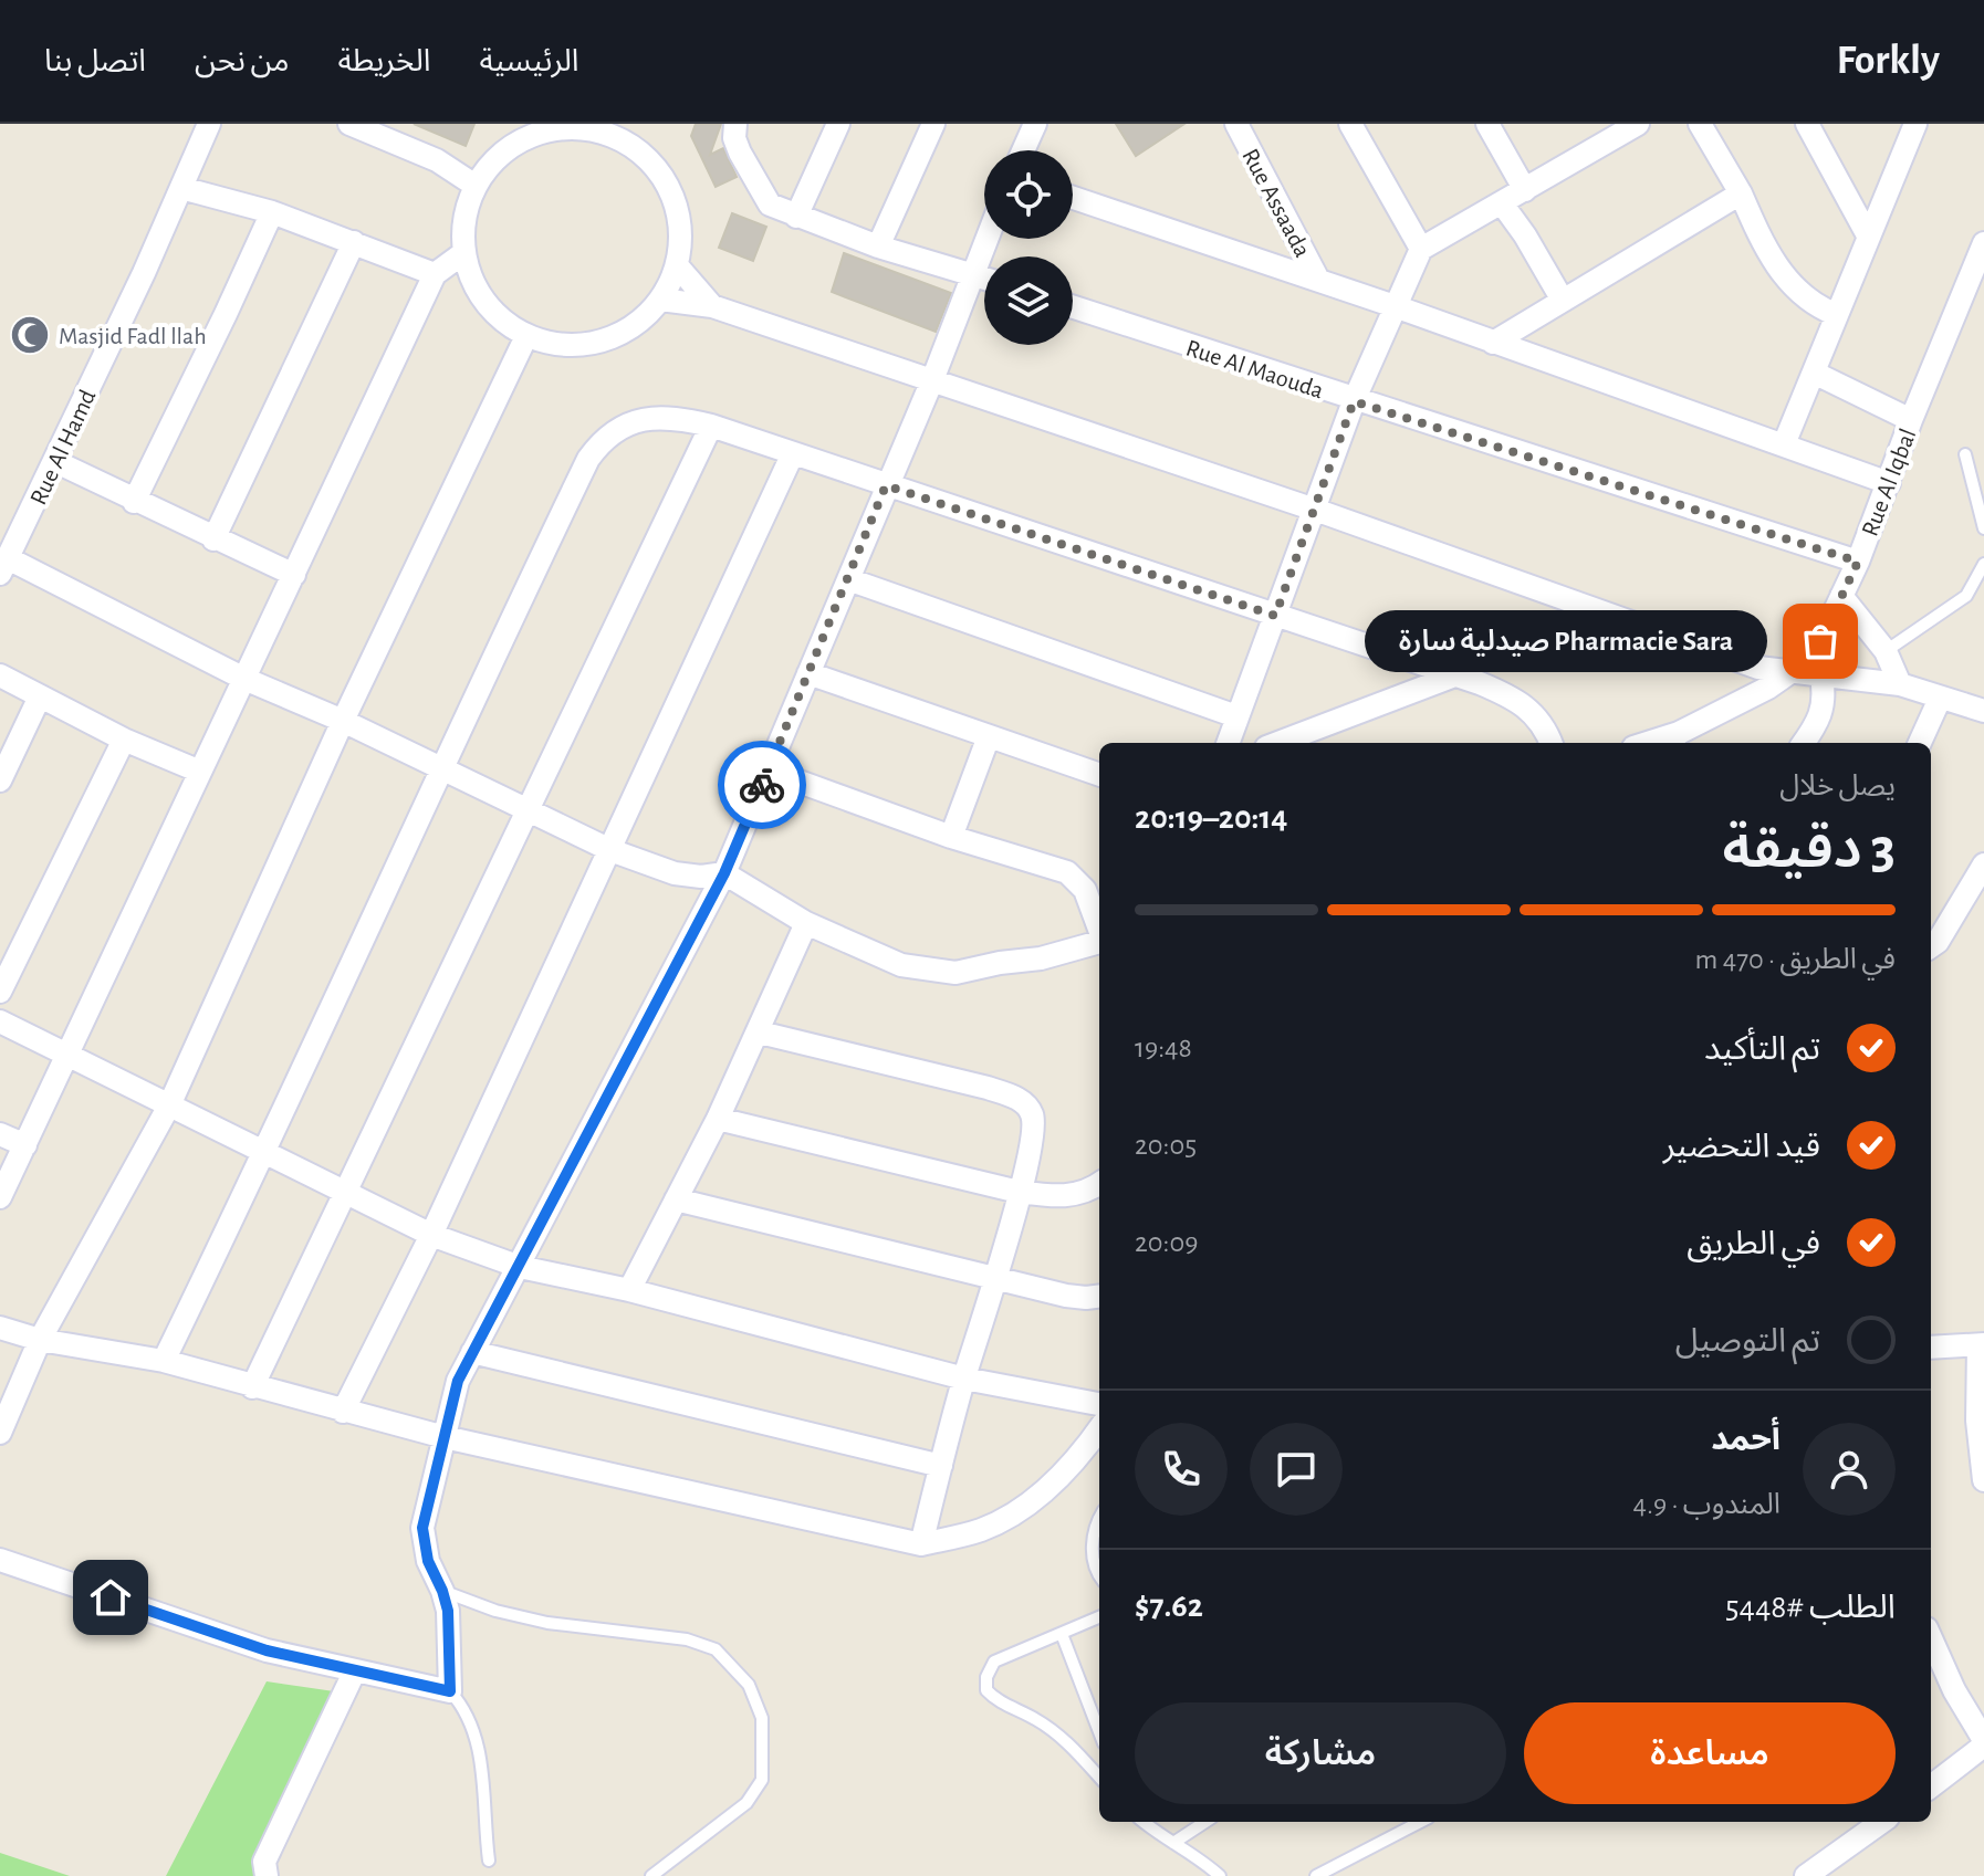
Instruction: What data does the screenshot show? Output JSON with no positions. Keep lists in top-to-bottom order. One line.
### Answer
{"streets":{"street":["Rue Assaada","Rue Al Maouda","Rue Al Hamd","Rue Al Iqbal"]},"crossings":[["Rue Al Maouda","Rue Al Iqbal"]],"places":{"mosque":["Masjid Fadl llah"],"other":["Pharmacie Sara صيدلية سارة"]},"page":{"header":"Forkly","nav":["الرئيسية","الخريطة","من نحن","اتصل بنا"],"bubble":"Pharmacie Sara صيدلية سارة","heading":["3 دقيقة","يصل خلال","20:14–20:19"],"panel":["أحمد","المندوب · 4.9","الطلب #5448","$7.62"],"bar":"في الطريق · 470 m","list":[["تم التأكيد","19:48"],["قيد التحضير","20:05"],["في الطريق","20:09"],"تم التوصيل"],"buttons":["مساعدة","مشاركة"]}}
